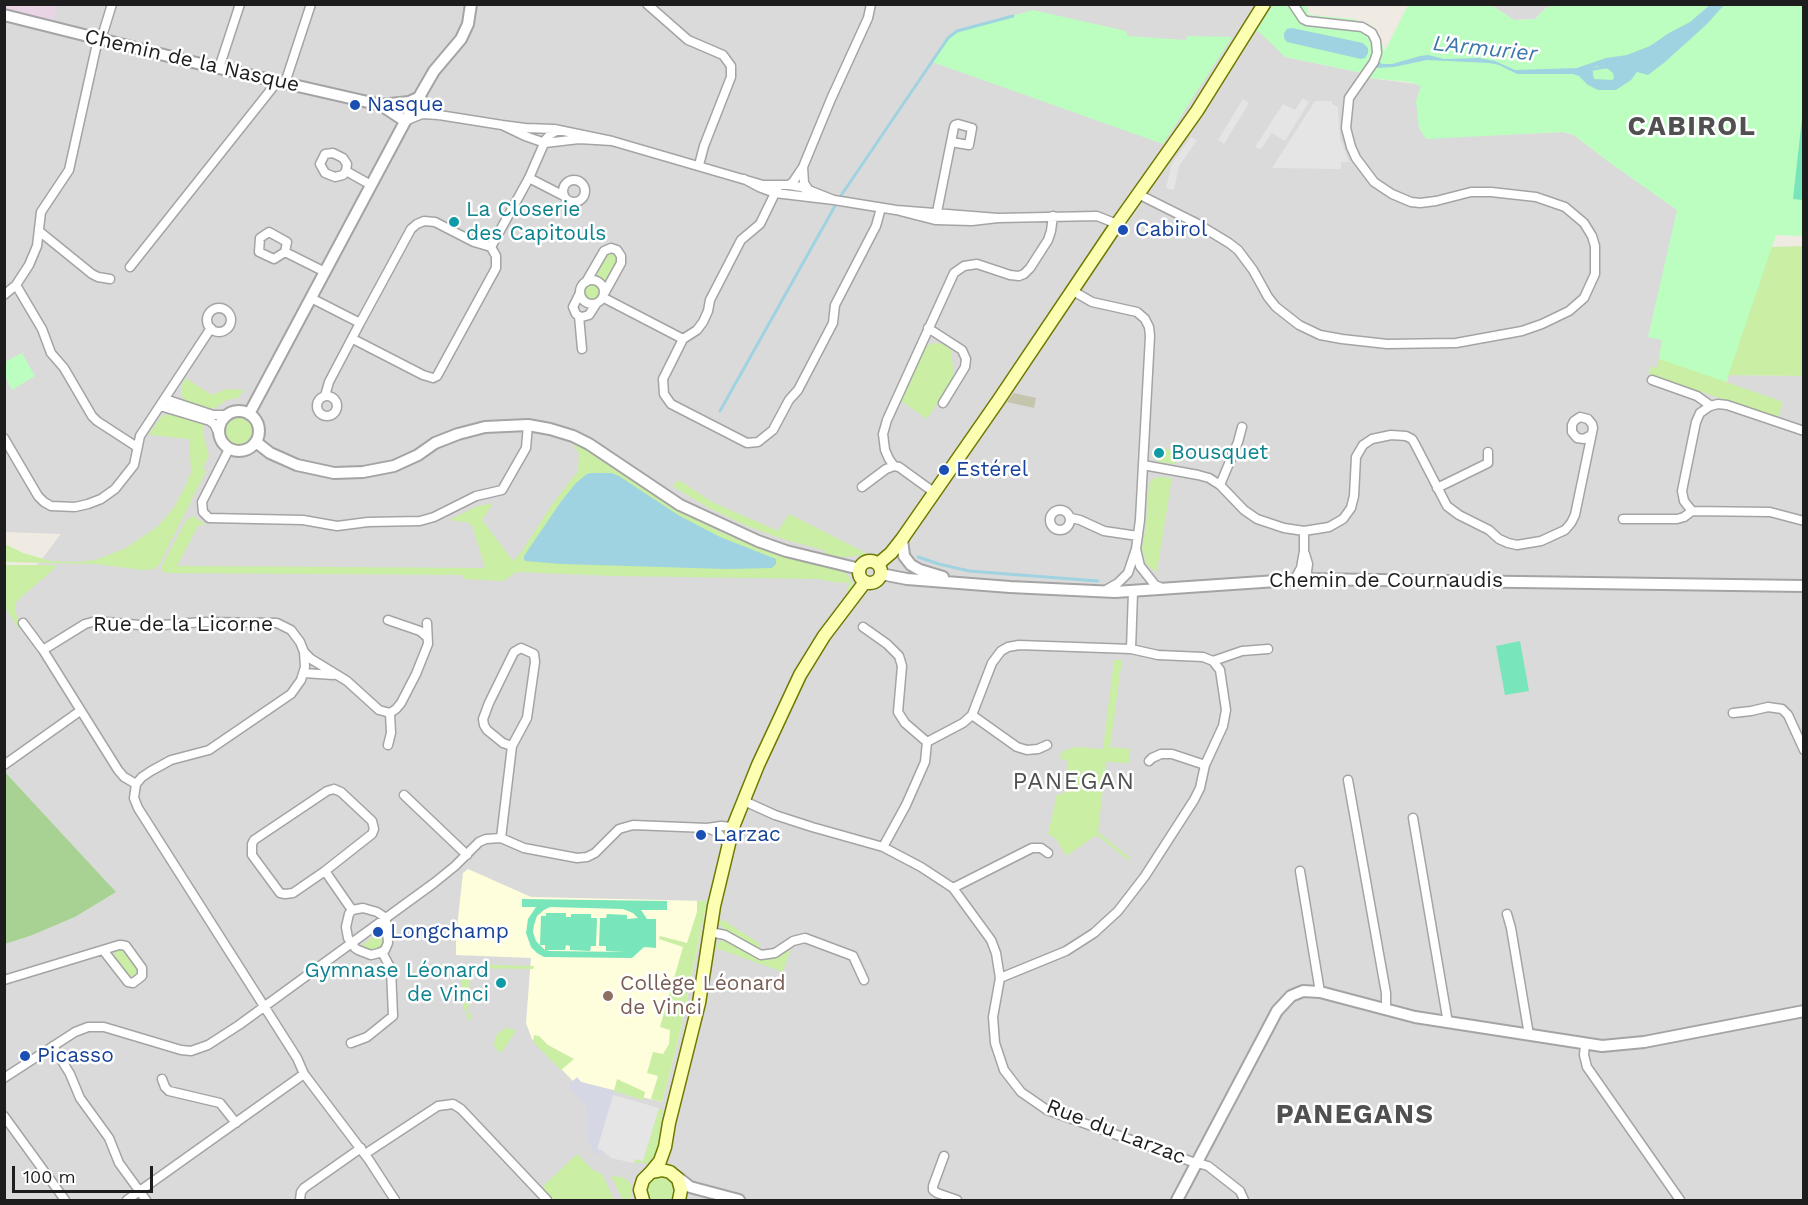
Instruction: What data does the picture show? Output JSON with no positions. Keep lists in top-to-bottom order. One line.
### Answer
{"streets":{"street":["Chemin de la Nasque","Chemin de Cournaudis","Rue de la Licorne","Rue du Larzac"]},"districts":["CABIROL","PANEGAN","PANEGANS"],"water":["L'Armurier"],"places":["Nasque","La Closerie des Capitouls","Cabirol","Bousquet","Estérel","Larzac","Longchamp","Gymnase Léonard de Vinci","Collège Léonard de Vinci","Picasso"],"scale_bar":"100 m"}
